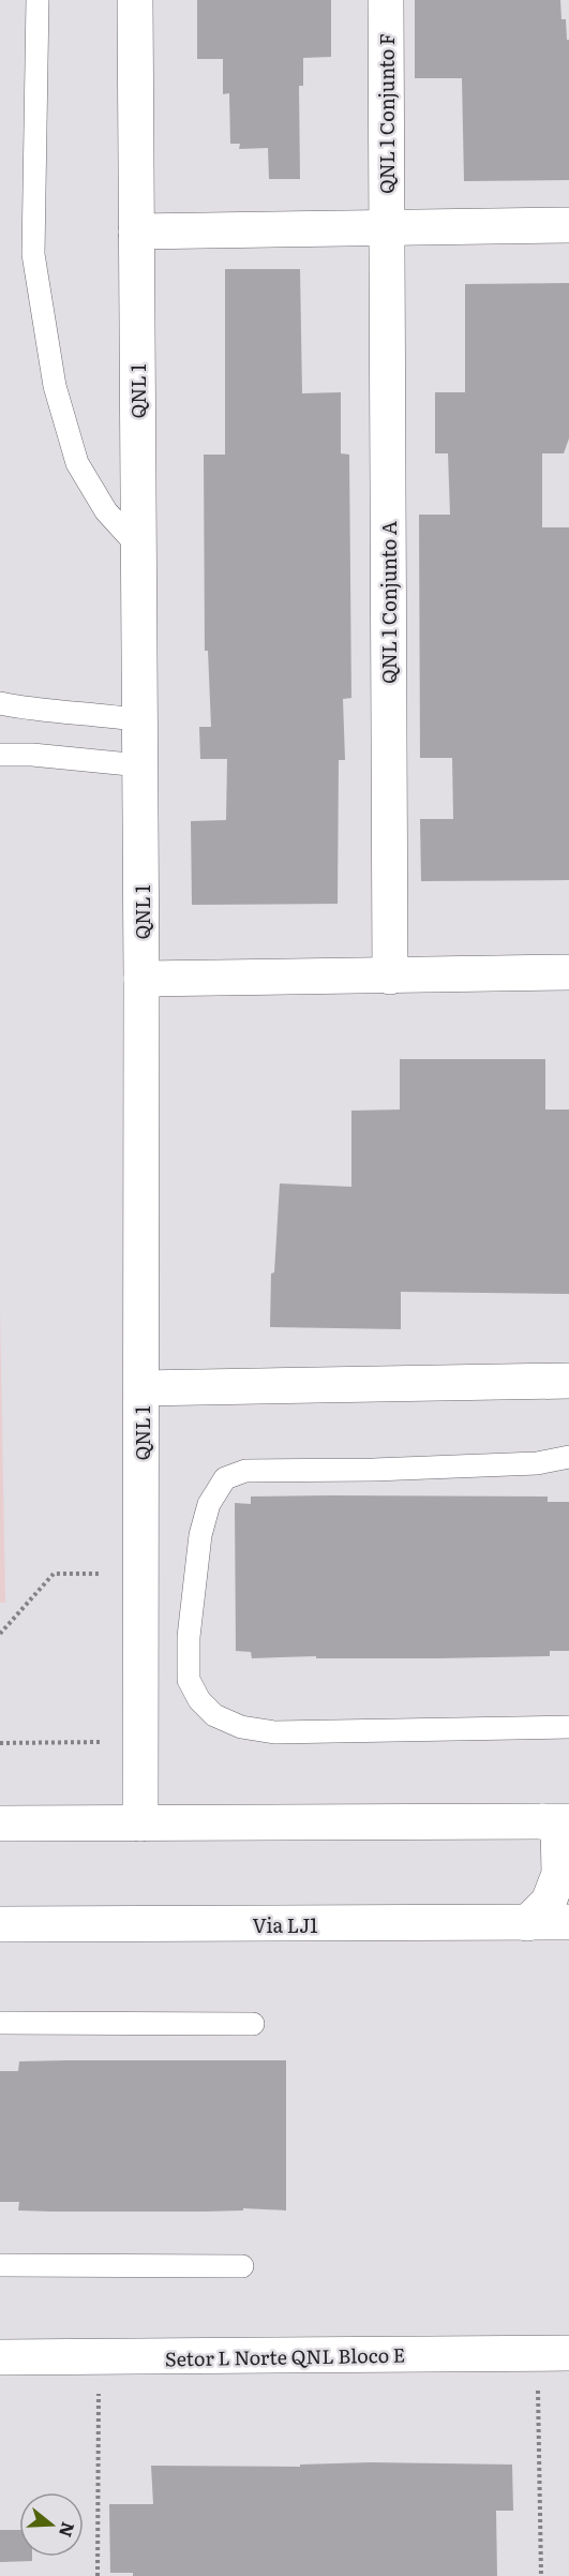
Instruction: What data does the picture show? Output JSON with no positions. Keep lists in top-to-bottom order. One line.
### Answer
{"streets":{"street":["QNL 1 Conjunto F","QNL 1","QNL 1 Conjunto A","Via LJ1","Setor L Norte QNL Bloco E"]},"crossings":[["QNL 1 Conjunto F","QNL 1 Conjunto A"]],"north":"right"}
